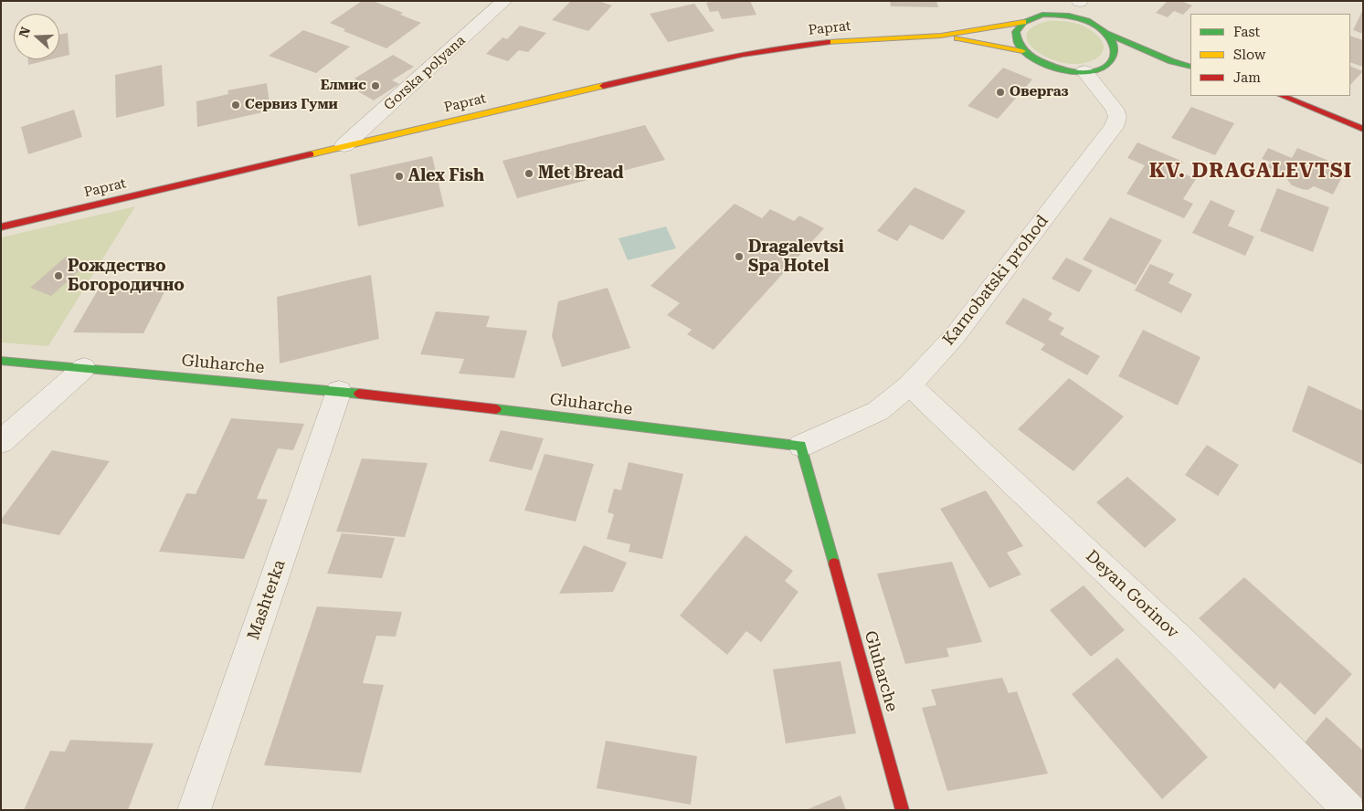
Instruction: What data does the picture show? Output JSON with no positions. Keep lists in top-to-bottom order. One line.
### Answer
{"streets":{"main road":["Paprat","Gluharche"],"street":["Gorska polyana","Karnobatski prohod","Deyan Gorinov","Mashterka"]},"crossings":[["Paprat","Gorska polyana"],["Karnobatski prohod","Gluharche"],["Karnobatski prohod","Deyan Gorinov"],["Gluharche","Mashterka"]],"districts":["KV. DRAGALEVTSI"],"places":["Елмис","Овергаз","Сервиз Гуми","Met Bread","Alex Fish","Dragalevtsi Spa Hotel","Рождество Богородично"],"legend":["Fast","Slow","Jam"],"north":"left"}
